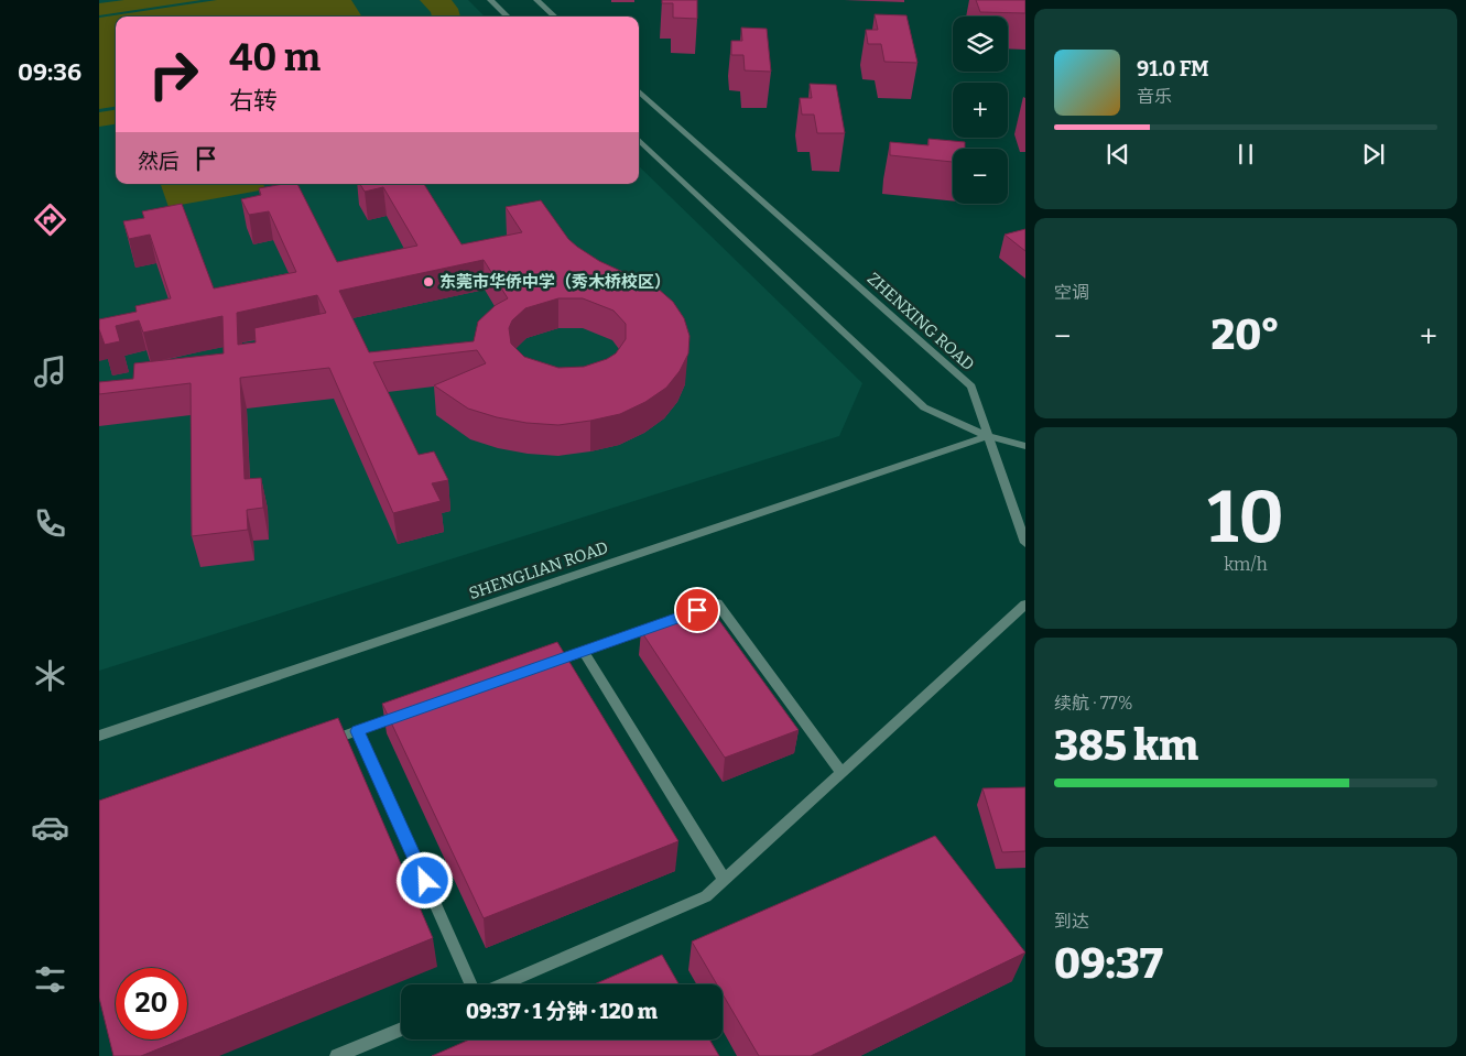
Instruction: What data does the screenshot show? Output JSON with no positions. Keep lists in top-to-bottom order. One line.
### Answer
{"streets":{"street":["ZHENXING ROAD","SHENGLIAN ROAD"]},"crossings":[["ZHENXING ROAD","SHENGLIAN ROAD"]],"places":["东莞市华侨中学（秀木桥校区）"],"page":{"tabs":"09:36","map_buttons":["+","−"],"turn":["40 m","右转"],"song":["91.0 FM","音乐"],"then":"然后","tile":["空调",["10","km/h"],["续航 · 77%","385 km"],["到达","09:37"]],"heat":["−","20°","+"],"limit":"20","trip":"09:37 · 1 分钟 · 120 m"}}
